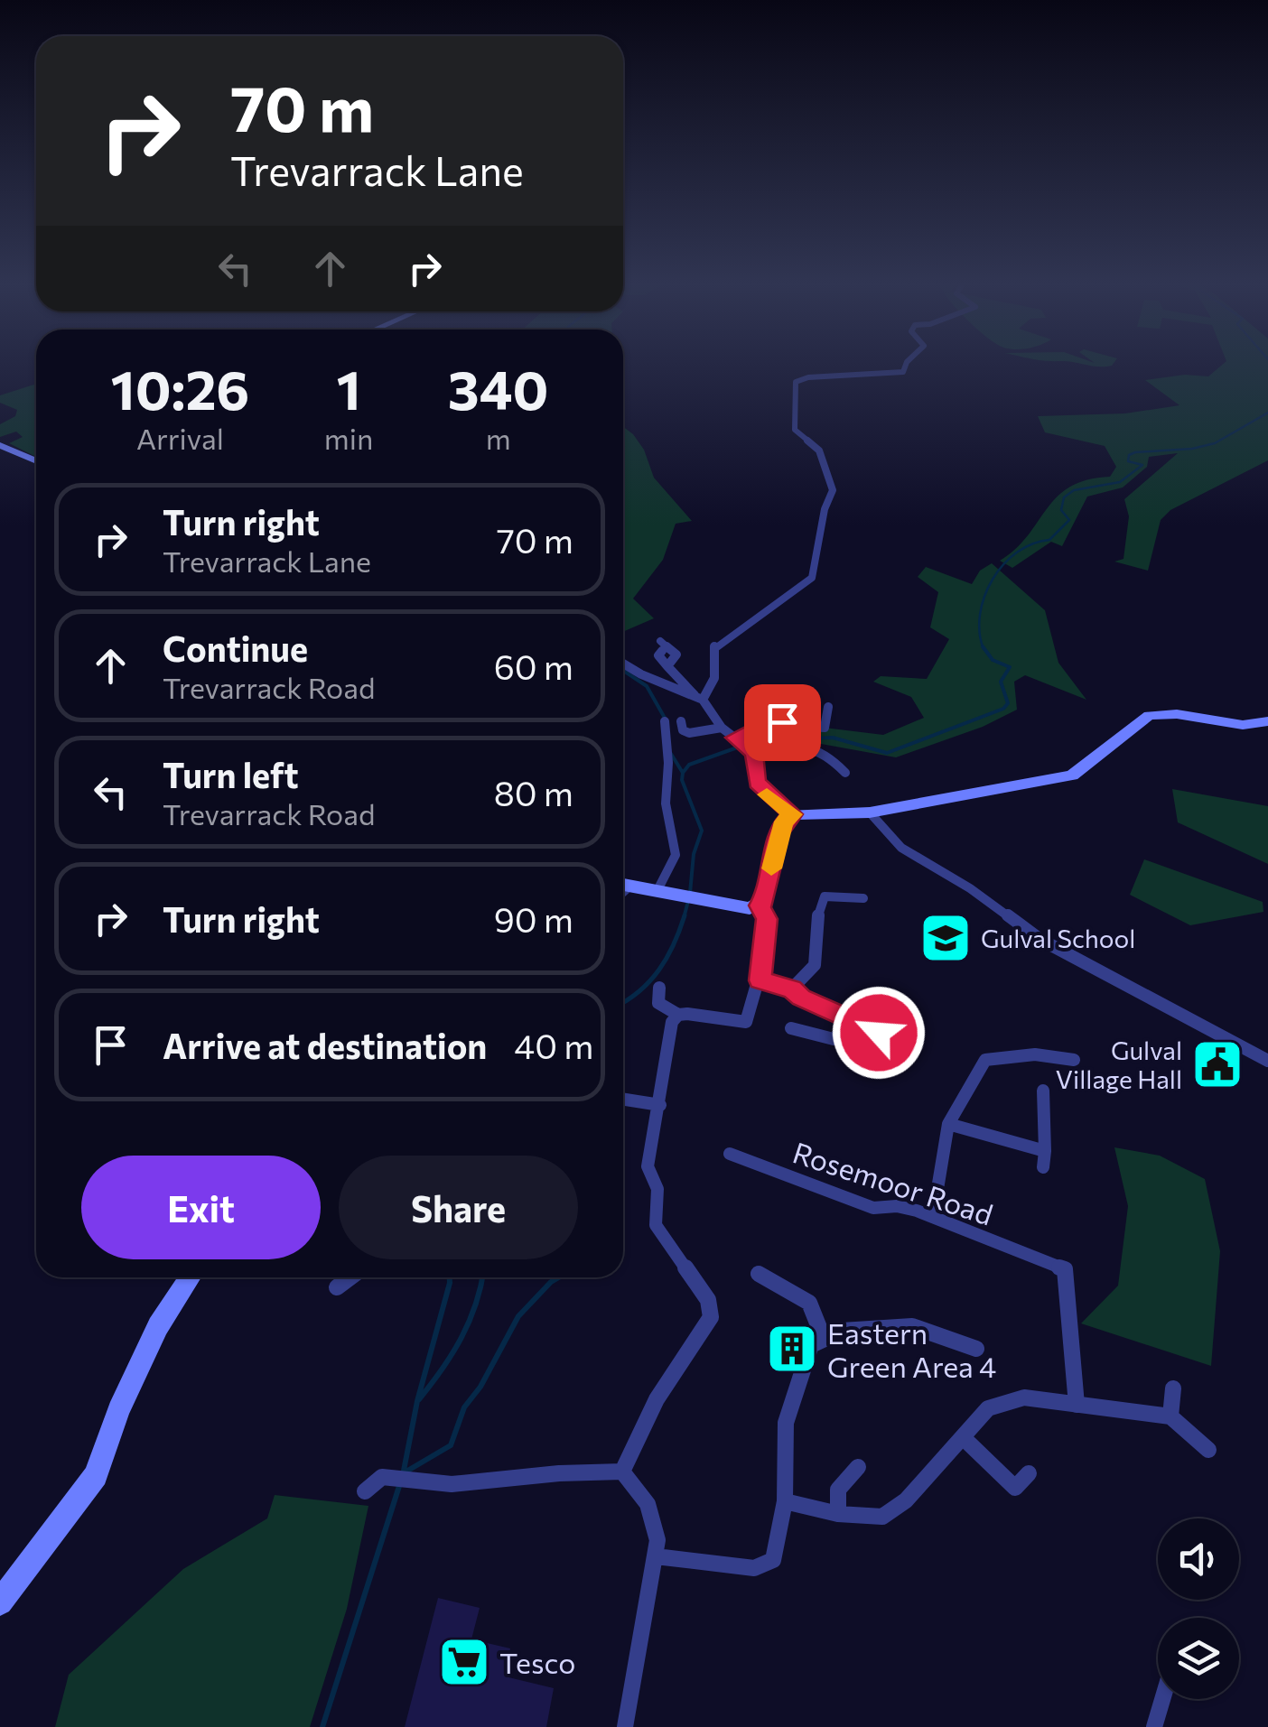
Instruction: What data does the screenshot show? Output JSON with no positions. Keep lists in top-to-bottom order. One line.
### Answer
{"streets":{"street":["Rosemoor Road"]},"places":{"school or university":["Gulval School"],"public building":["Gulval Village Hall"],"building":["Eastern Green Area 4"],"supermarket":["Tesco"]},"page":{"turn":["70 m","Trevarrack Lane"],"eta":["10:26","Arrival","1","min","340","m"],"list":[{"name":"Turn right","note":"Trevarrack Lane","value":"70 m"},{"name":"Continue","note":"Trevarrack Road","value":"60 m"},{"name":"Turn left","note":"Trevarrack Road","value":"80 m"},{"name":"Turn right","value":"90 m"},{"name":"Arrive at destination","value":"40 m"}],"buttons":["Exit","Share"]}}
